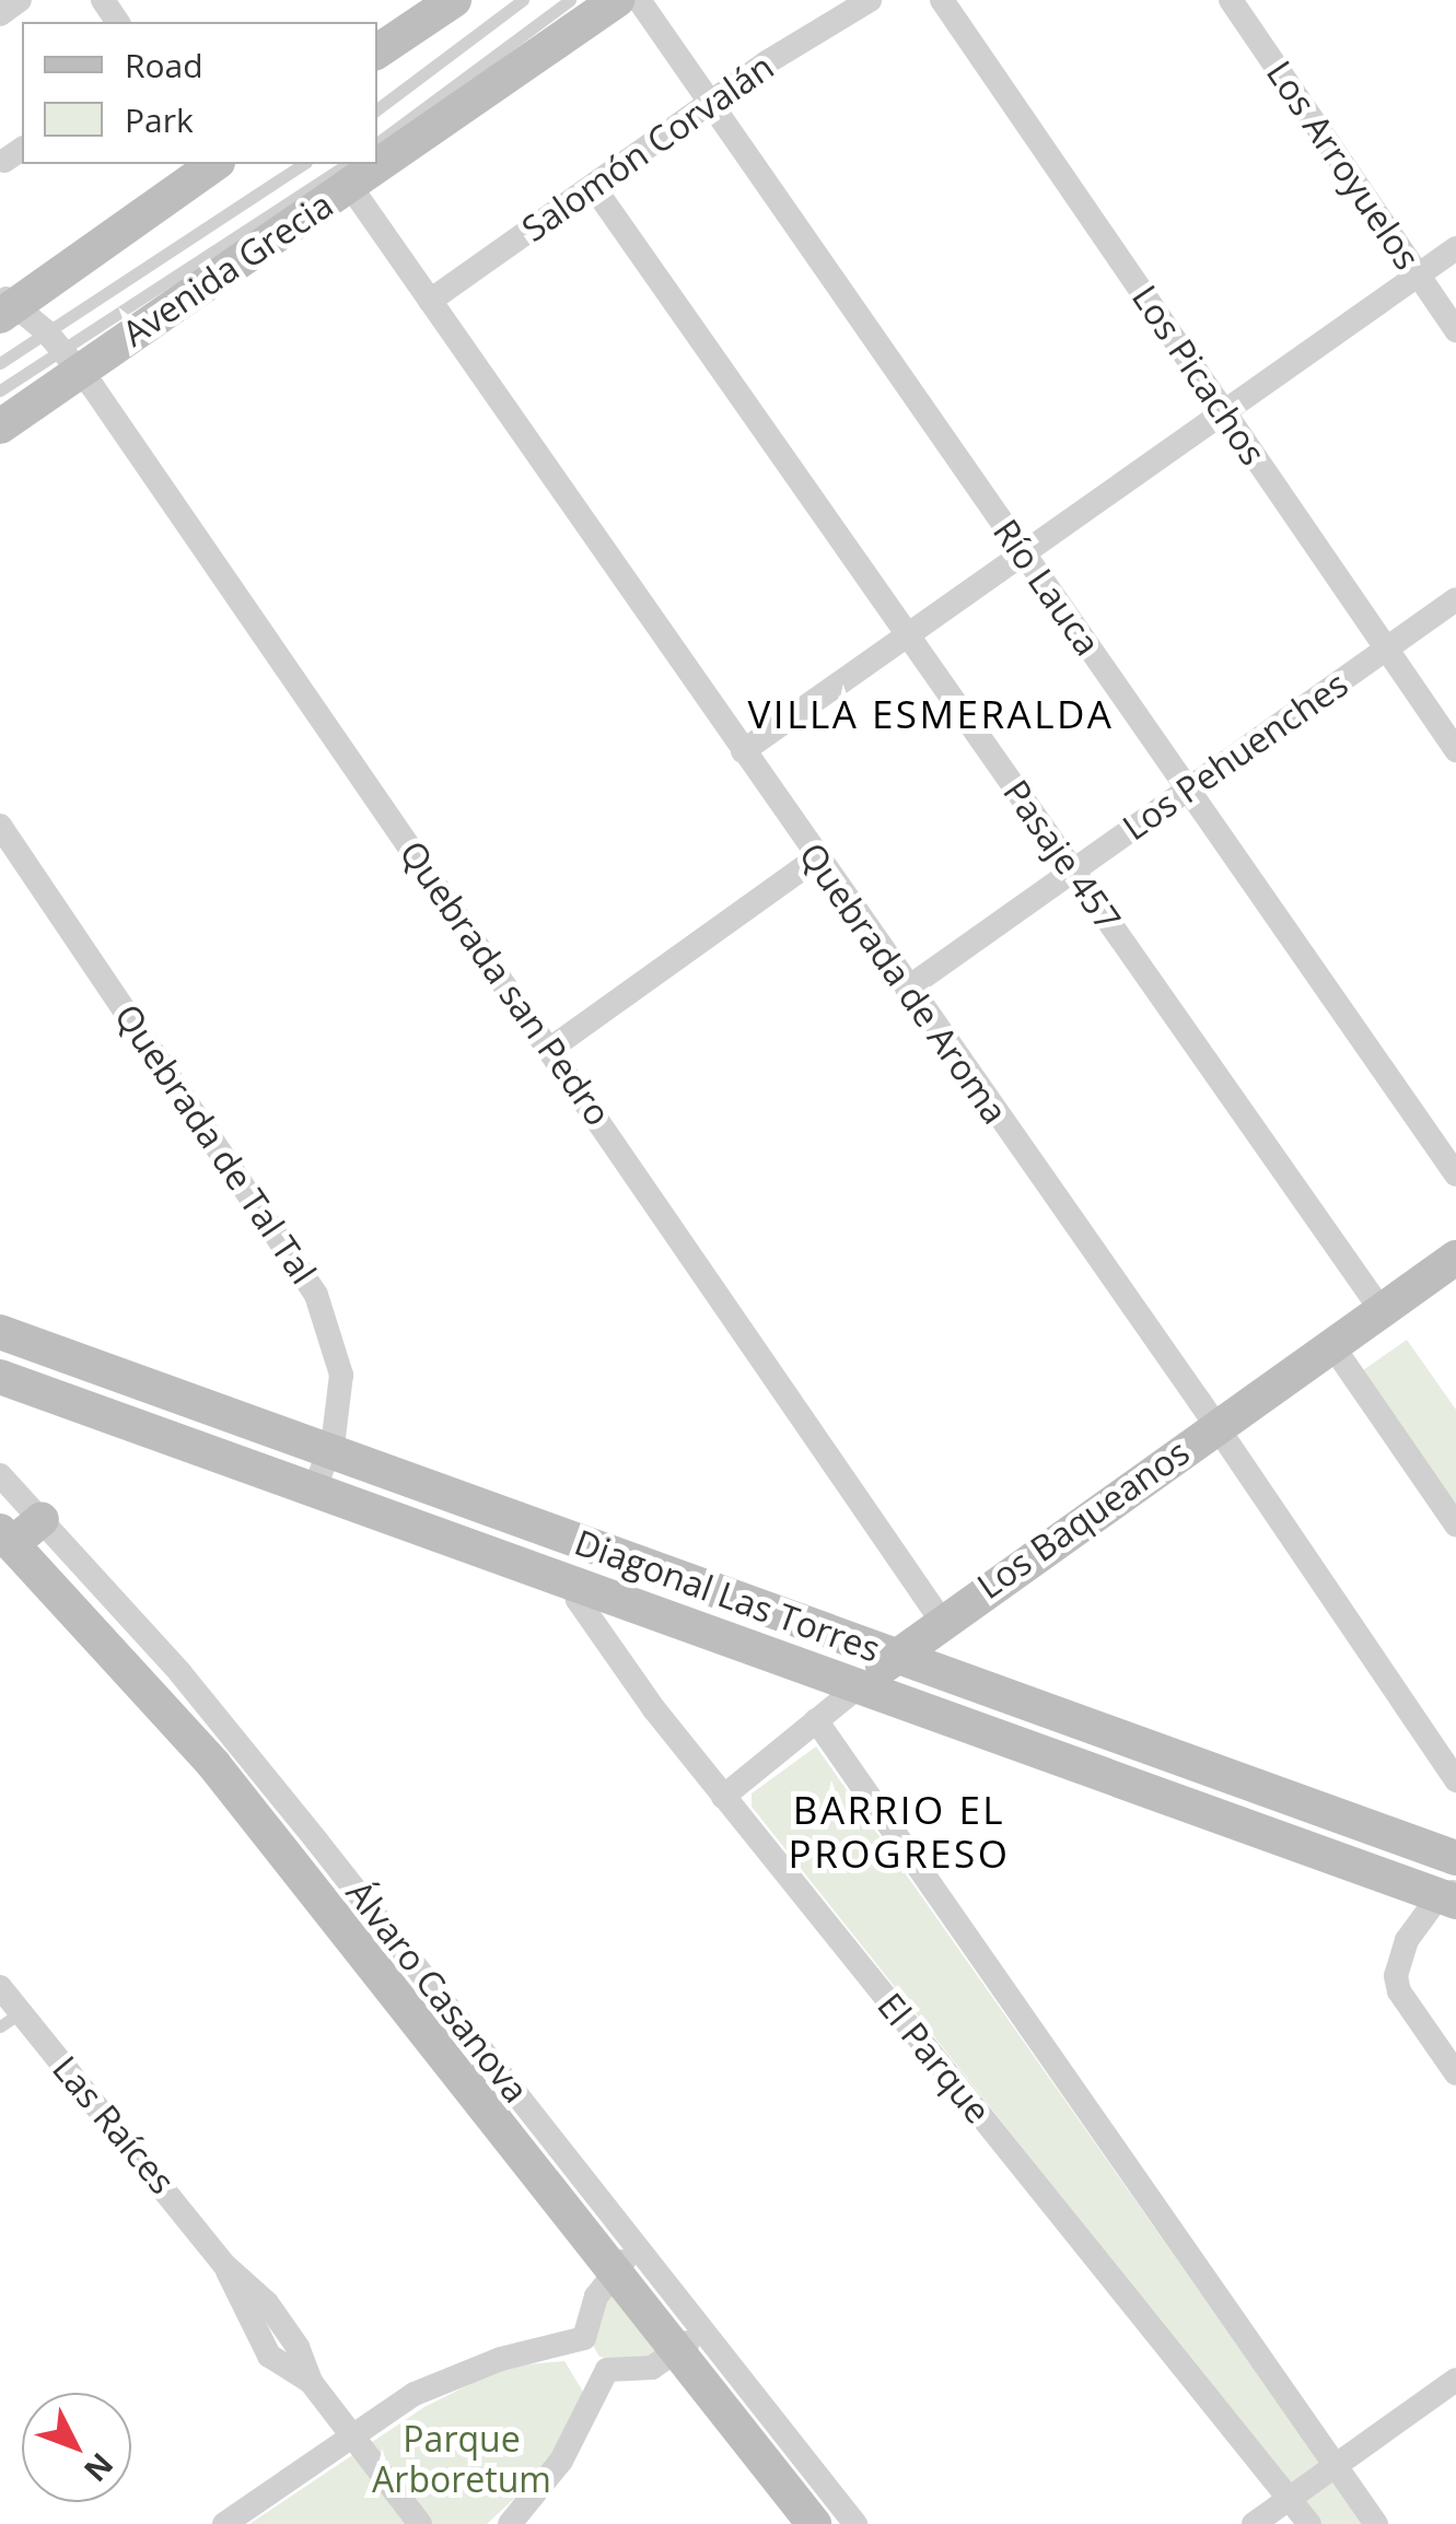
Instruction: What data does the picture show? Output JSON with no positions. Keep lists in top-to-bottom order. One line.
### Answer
{"streets":{"main road":["Avenida Grecia","Los Baqueanos","Diagonal Las Torres","Álvaro Casanova"],"street":["Salomón Corvalán","Los Arroyuelos","Los Picachos","Río Lauca","Los Pehuenches","Pasaje 457","Quebrada san Pedro","Quebrada de Aroma","Quebrada de Tal Tal","El Parque","Las Raíces"]},"crossings":[["Salomón Corvalán","Río Lauca"],["Salomón Corvalán","Pasaje 457"],["Salomón Corvalán","Quebrada de Aroma"],["Avenida Grecia","Quebrada san Pedro"],["Avenida Grecia","Quebrada de Aroma"],["Los Picachos","Los Pehuenches"],["Río Lauca","Los Pehuenches"],["Los Pehuenches","Pasaje 457"],["Los Pehuenches","Quebrada de Aroma"],["Pasaje 457","Los Baqueanos"],["Quebrada san Pedro","Los Baqueanos"],["Quebrada de Aroma","Los Baqueanos"],["Quebrada de Tal Tal","Diagonal Las Torres"],["Los Baqueanos","Diagonal Las Torres"],["Los Baqueanos","El Parque"],["Diagonal Las Torres","El Parque"]],"districts":["VILLA ESMERALDA","BARRIO EL PROGRESO"],"parks":["Parque Arboretum"],"legend":["Road","Park"],"north":"bottom right"}
